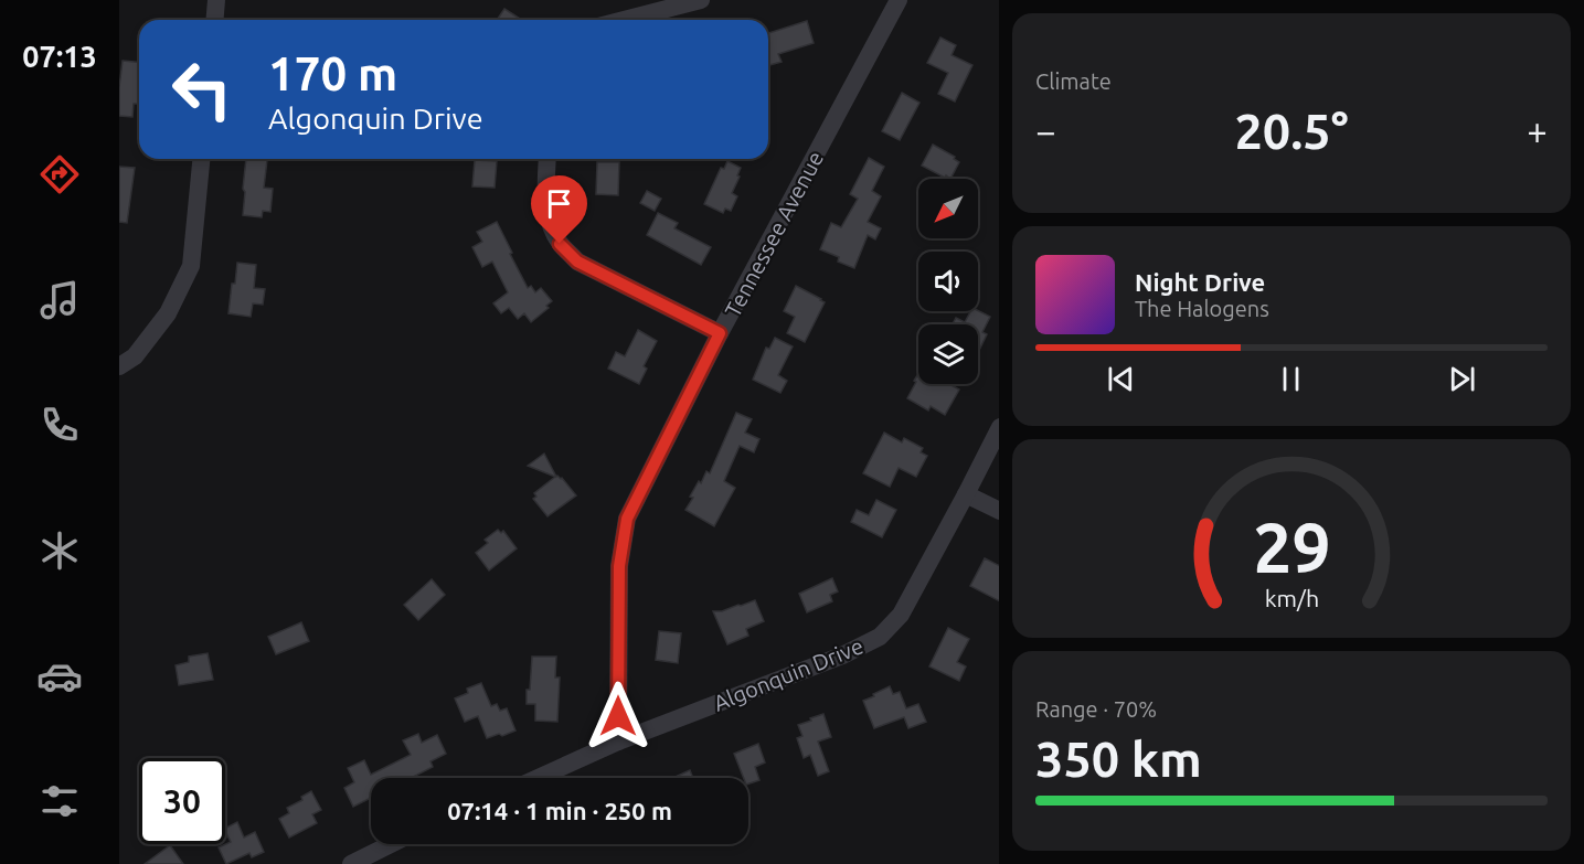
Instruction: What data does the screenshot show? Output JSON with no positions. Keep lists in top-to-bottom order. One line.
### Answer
{"streets":{"street":["Tennessee Avenue","Algonquin Drive"]},"crossings":[["Tennessee Avenue","Algonquin Drive"]],"north":"bottom left","page":{"tabs":"07:13","tile":["Climate",["Range · 70%","350 km"]],"turn":["170 m","Algonquin Drive"],"heat":["−","20.5°","+"],"song":["Night Drive","The Halogens"],"limit":"30","trip":"07:14 · 1 min · 250 m","gauge":["29","km/h"]}}
